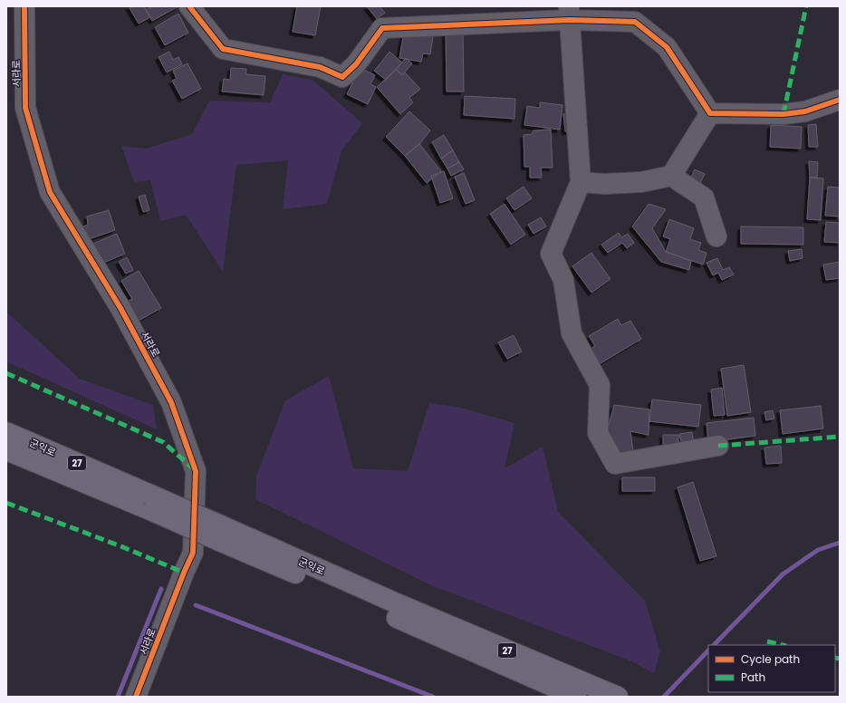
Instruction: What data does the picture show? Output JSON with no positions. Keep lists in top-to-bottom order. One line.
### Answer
{"streets":{"highway":["군익로","27"],"street":["서라로"]},"legend":["Cycle path","Path"]}
